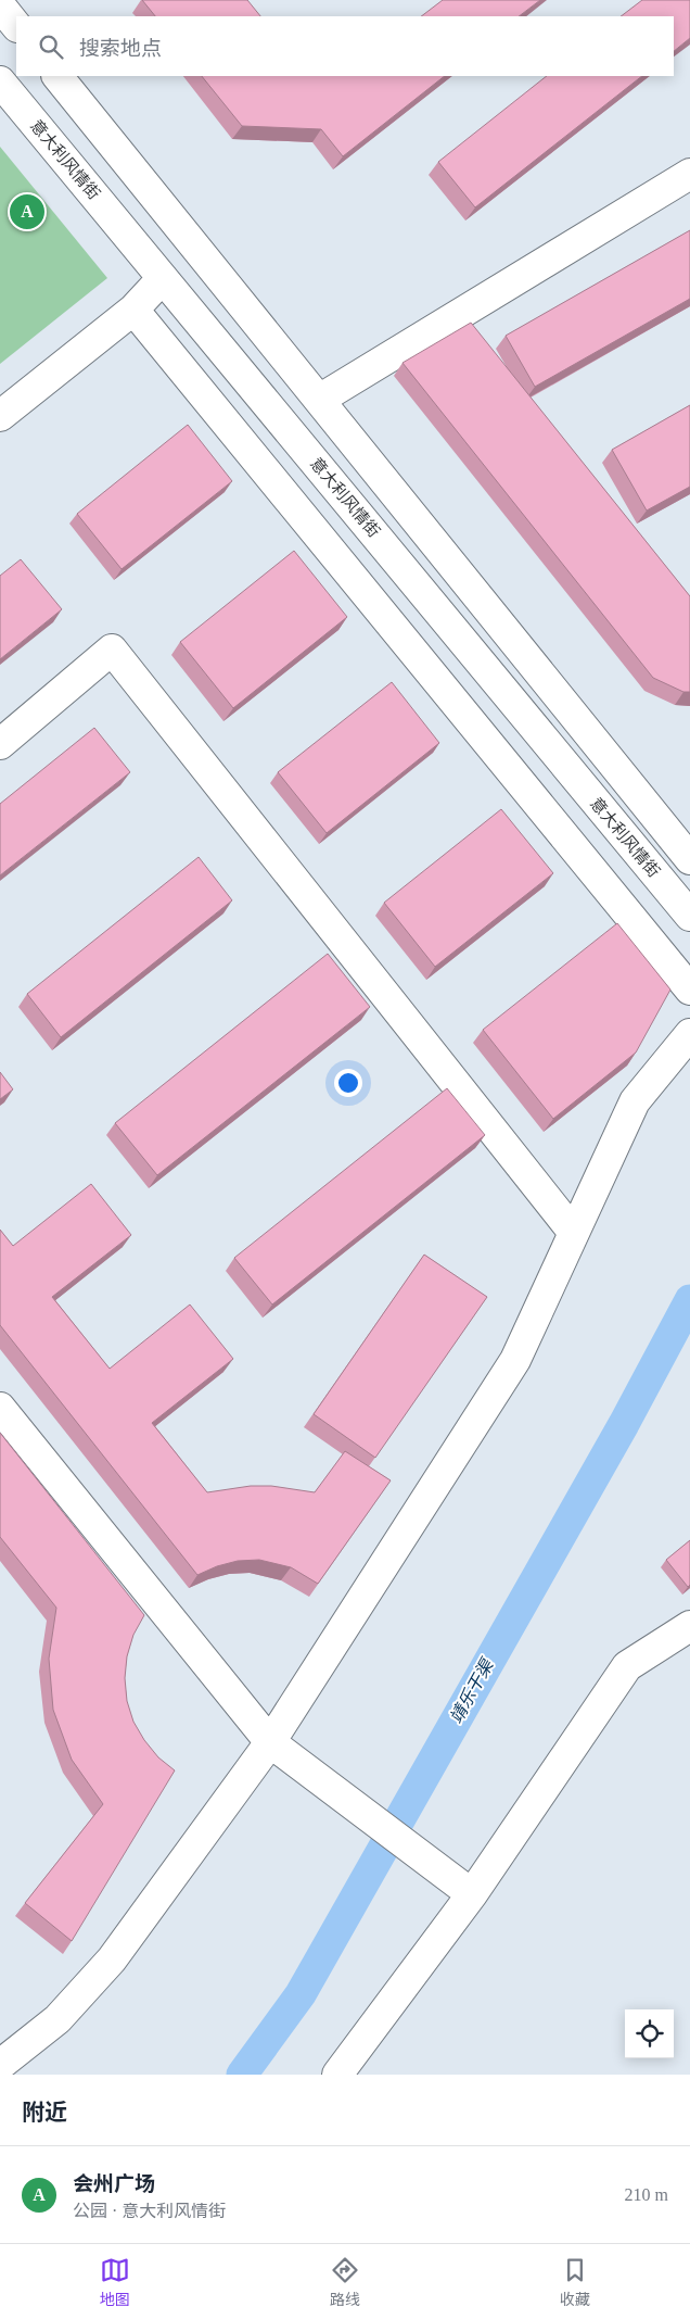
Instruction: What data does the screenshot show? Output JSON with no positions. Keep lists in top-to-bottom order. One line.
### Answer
{"streets":{"street":["意大利风情街"]},"water":["靖乐干渠"],"page":{"search":"搜索地点","pins":"A","heading":"附近","list":[{"mark":"A","name":"会州广场","note":"公园 · 意大利风情街","value":"210 m"}],"nav":["地图","路线","收藏"]}}
